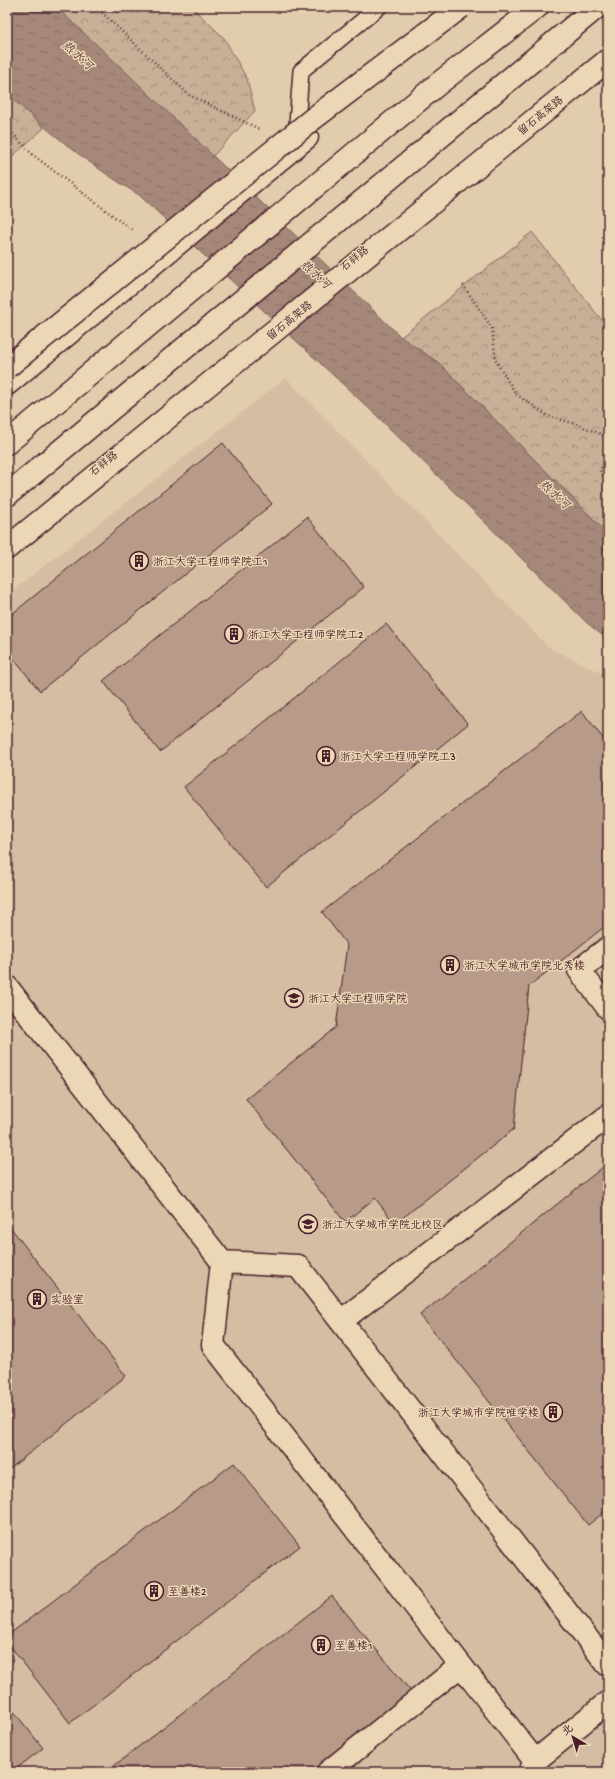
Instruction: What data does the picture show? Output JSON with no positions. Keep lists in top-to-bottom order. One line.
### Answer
{"streets":{"main road":["留石高架路","石祥路"]},"water":["热水河"],"places":{"building":["浙江大学工程师学院工1","浙江大学工程师学院工2","浙江大学工程师学院工3","浙江大学城市学院北秀楼","实验室","浙江大学城市学院唯学楼","至善楼2","至善楼1"],"school or university":["浙江大学工程师学院","浙江大学城市学院北校区"]},"north":"top left"}
